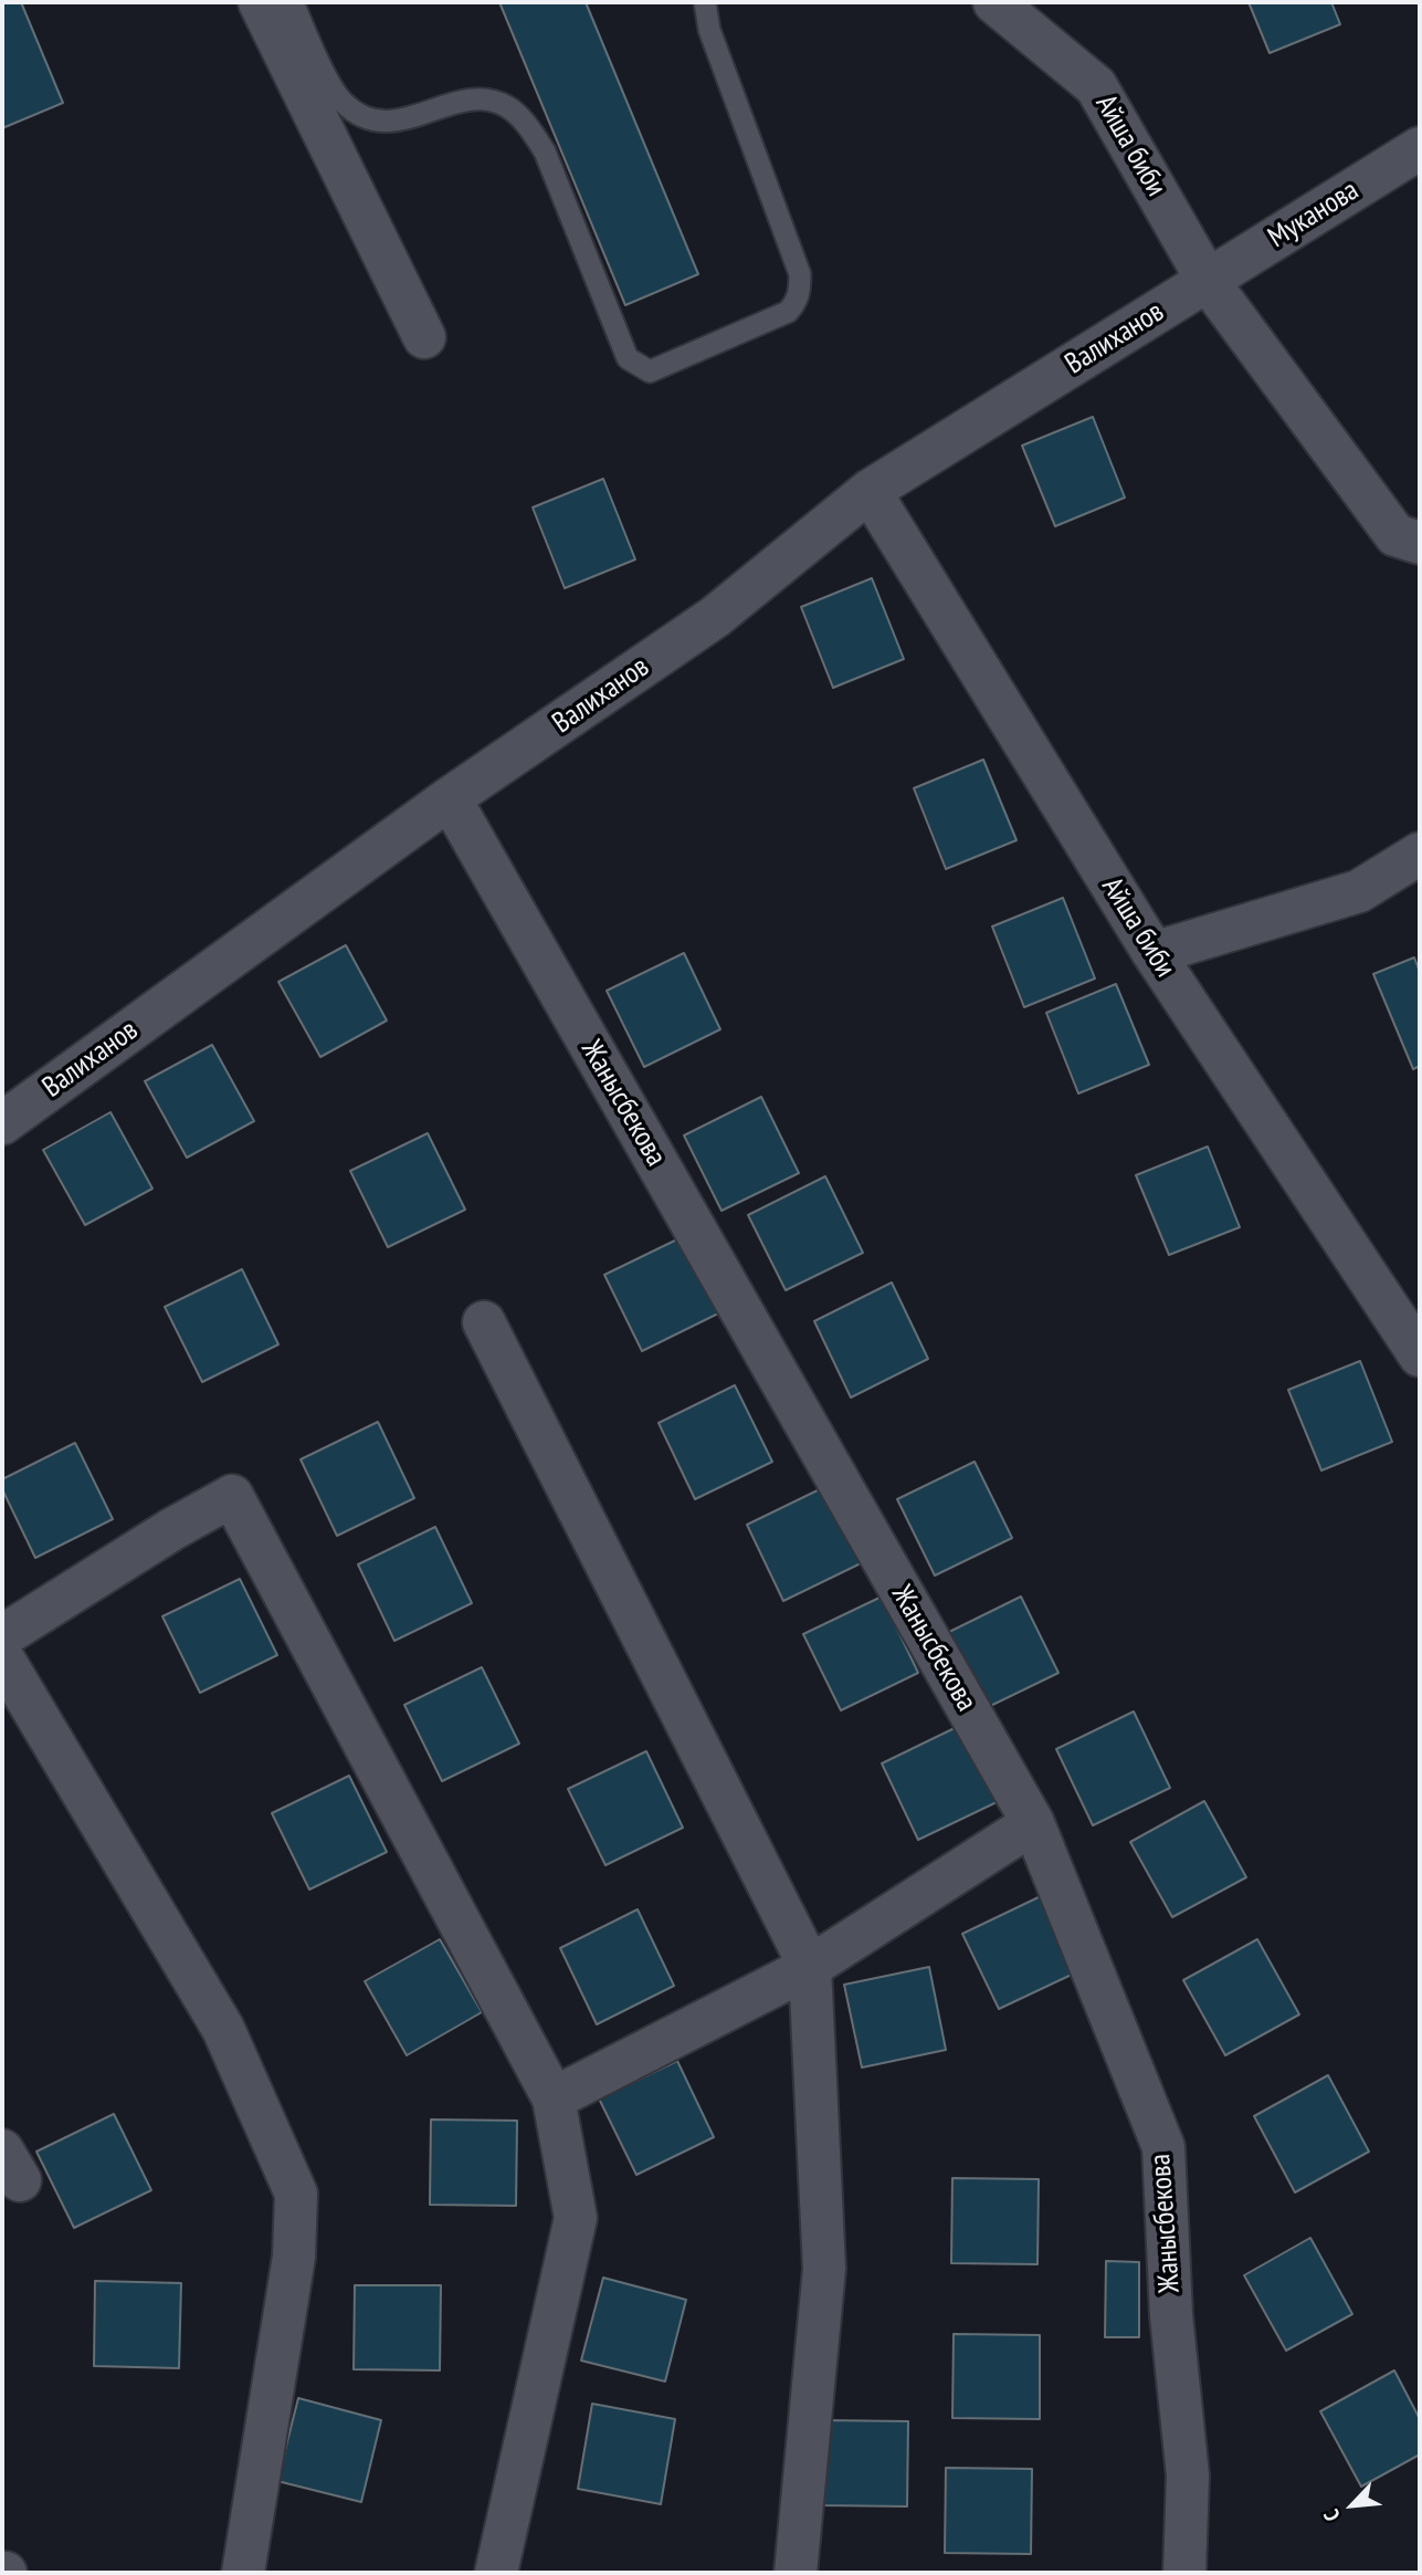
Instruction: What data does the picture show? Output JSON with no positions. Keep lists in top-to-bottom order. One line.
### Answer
{"streets":{"street":["Айша биби","Муканова","Валиханов","Жанысбекова"]},"crossings":[["Айша биби","Муканова"],["Айша биби","Валиханов"],["Муканова","Валиханов"],["Валиханов","Жанысбекова"]],"north":"bottom left"}
